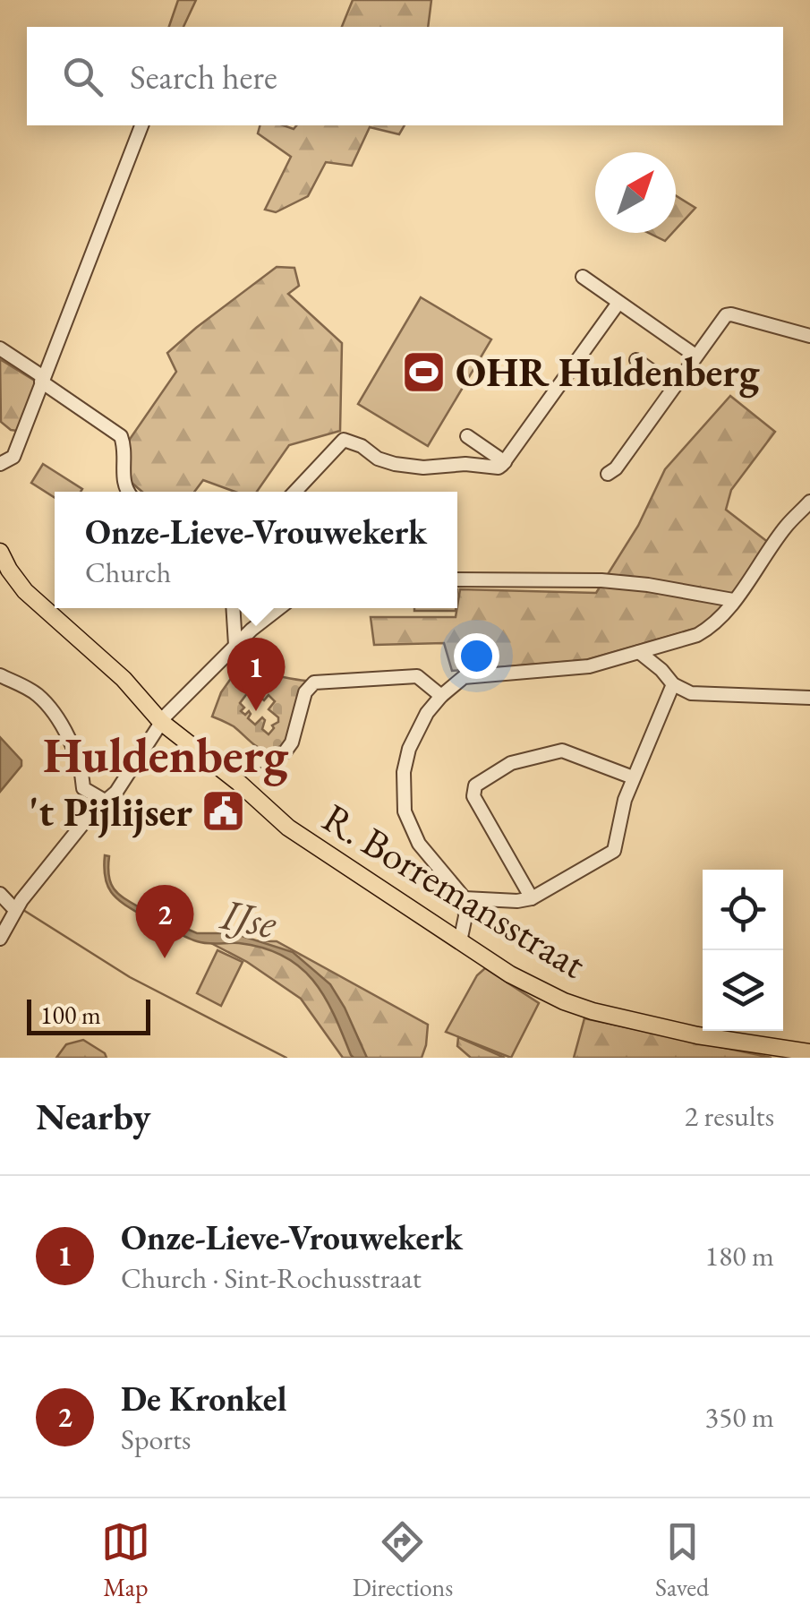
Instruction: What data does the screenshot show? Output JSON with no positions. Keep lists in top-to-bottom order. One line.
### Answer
{"streets":{"main road":["R. Borremansstraat"]},"districts":["Huldenberg"],"water":["IJse"],"places":{"sports":["OHR Huldenberg"],"public building":["'t Pijlijser"]},"scale_bar":"100 m","north":"top right","page":{"search":"Search here","popup":["Onze-Lieve-Vrouwekerk","Church"],"pins":["1","2"],"scale":"100 m","heading":["Nearby","2 results"],"list":[{"mark":"1","name":"Onze-Lieve-Vrouwekerk","note":"Church · Sint-Rochusstraat","value":"180 m"},{"mark":"2","name":"De Kronkel","note":"Sports","value":"350 m"}],"nav":["Map","Directions","Saved"]}}
